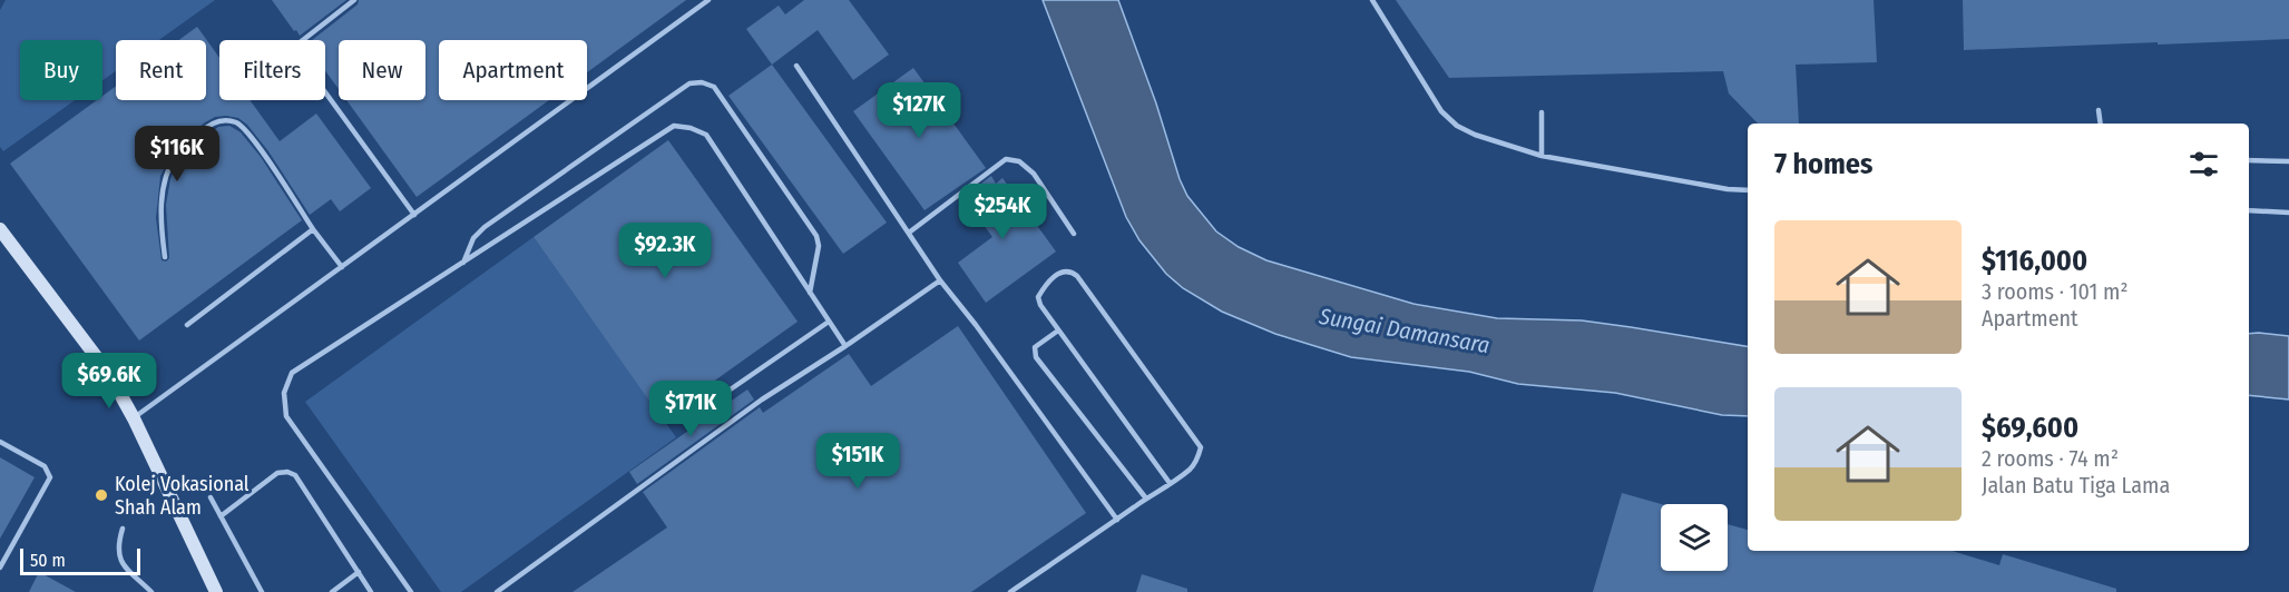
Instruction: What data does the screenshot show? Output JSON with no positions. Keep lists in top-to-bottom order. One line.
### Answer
{"water":["Sungai Damansara"],"places":["Kolej Vokasional Shah Alam"],"scale_bar":"50 m","page":{"chip":["Buy","Rent","Filters","New","Apartment"],"price":["$127K","$116K","$254K","$92.3K","$69.6K","$171K","$151K"],"heading":"7 homes","list":[{"name":"$116,000","note":"3 rooms · 101 m² · Apartment"},{"name":"$69,600","note":"2 rooms · 74 m² · Jalan Batu Tiga Lama"}],"scale":"50 m"}}
